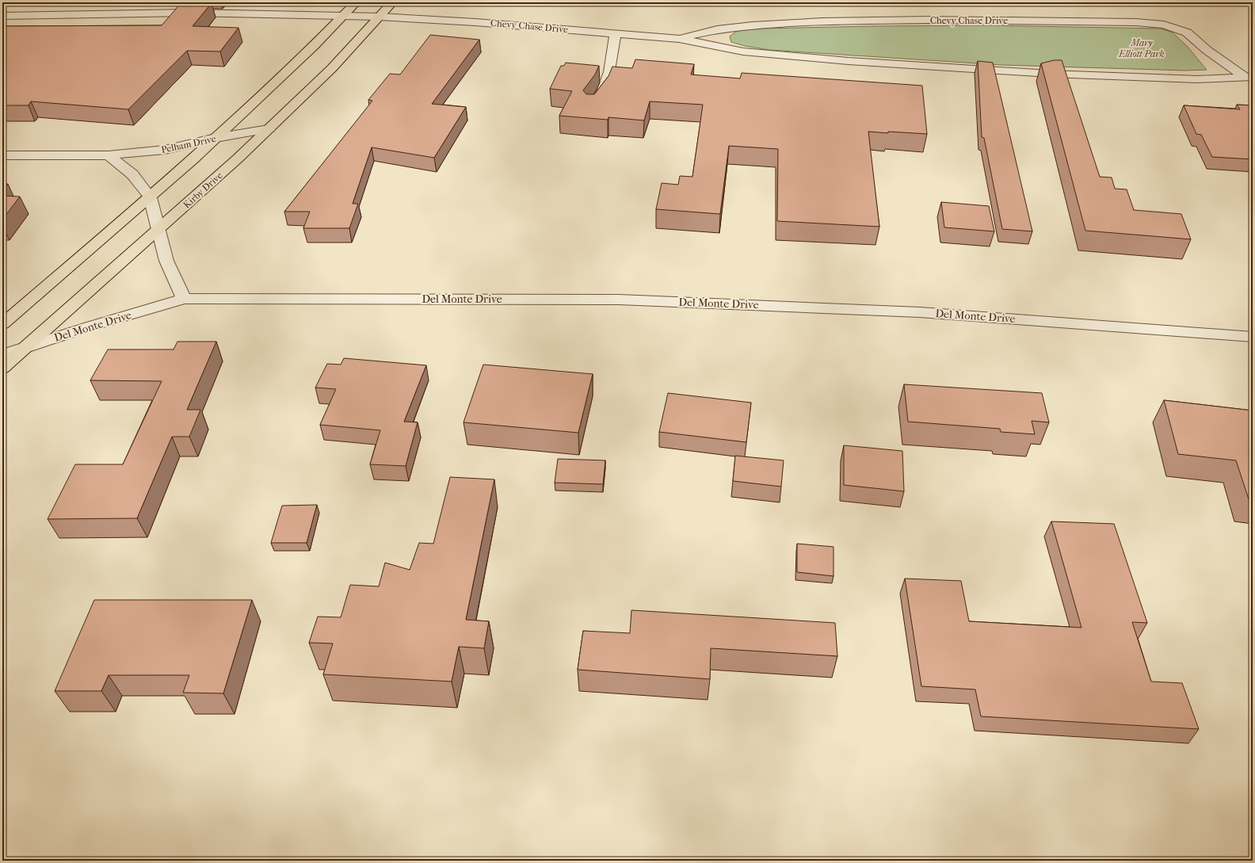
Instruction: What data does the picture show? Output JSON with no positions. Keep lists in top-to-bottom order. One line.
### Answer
{"streets":{"main road":["Kirby Drive"],"street":["Chevy Chase Drive","Pelham Drive","Del Monte Drive"]},"crossings":[["Chevy Chase Drive","Kirby Drive"],["Pelham Drive","Kirby Drive"],["Kirby Drive","Del Monte Drive"]],"parks":["Mary Elliott Park"]}
